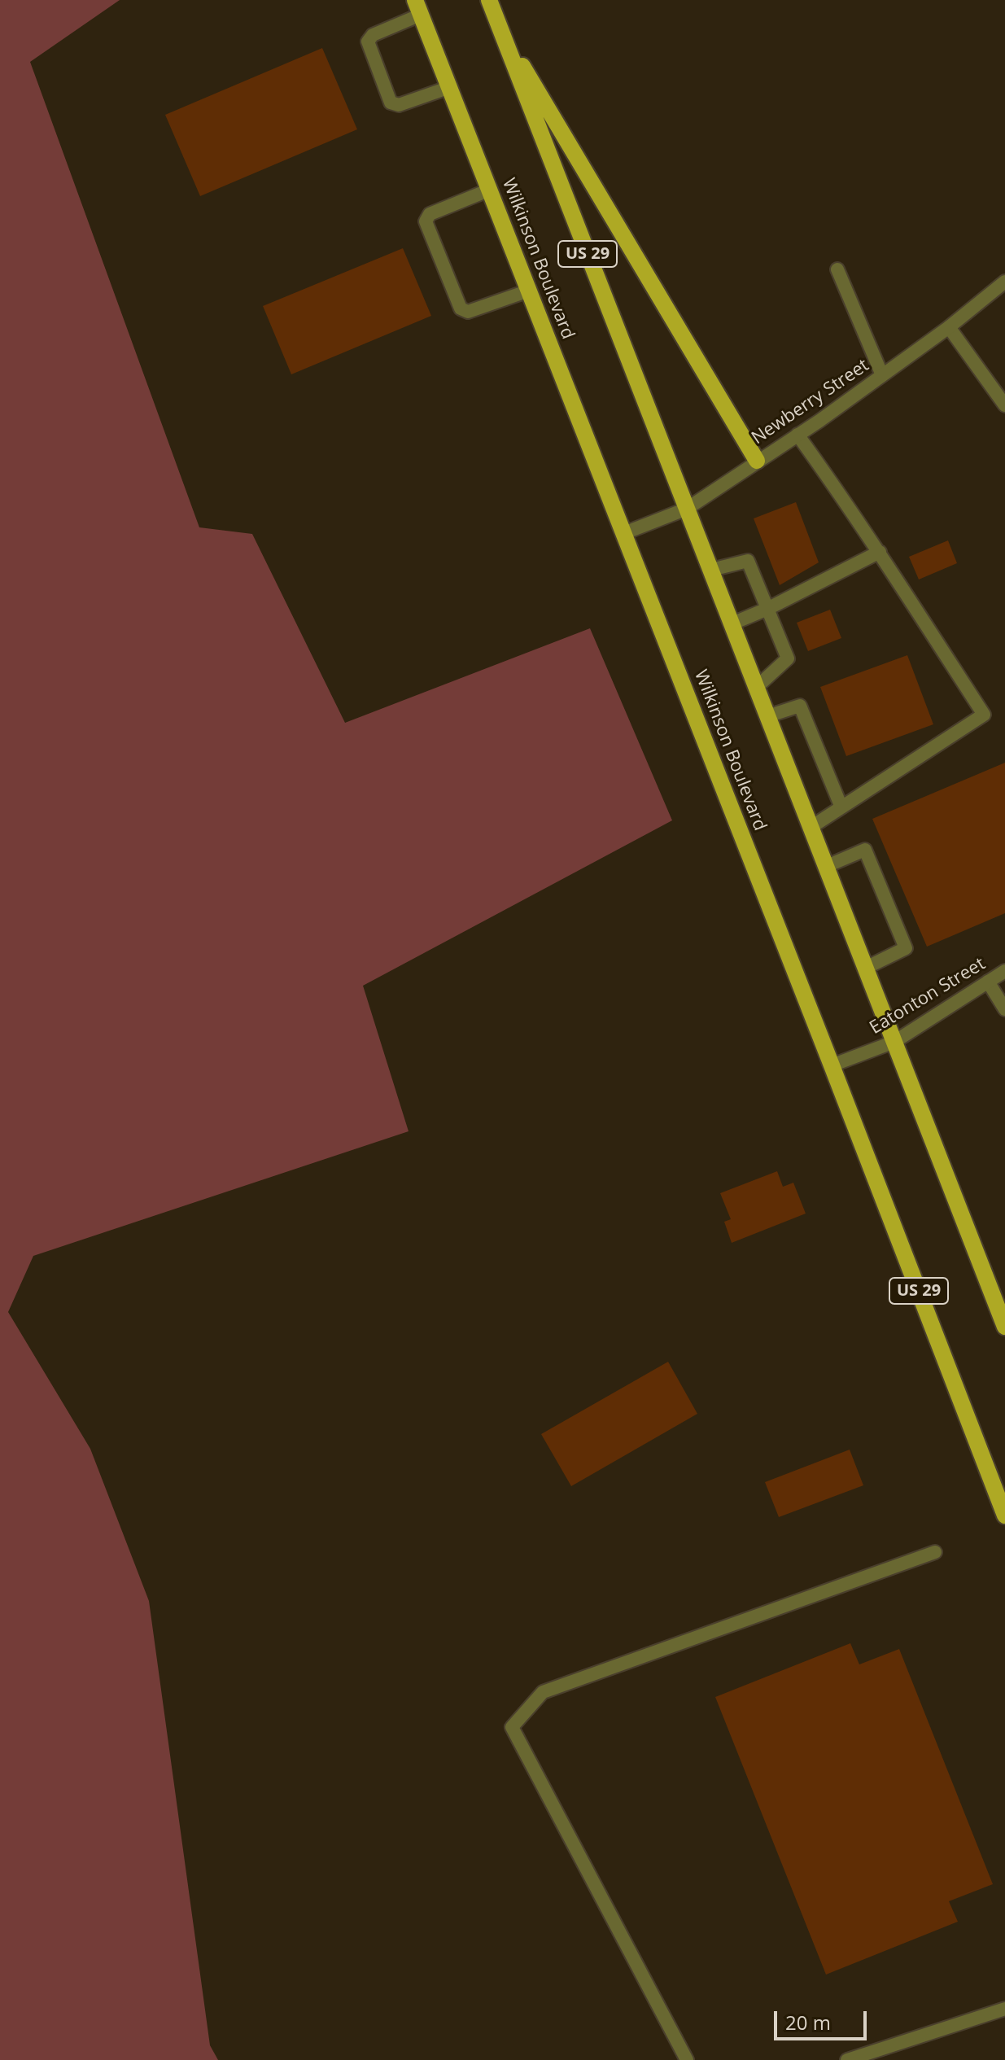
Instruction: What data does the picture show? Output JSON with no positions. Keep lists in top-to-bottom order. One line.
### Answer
{"streets":{"main road":["US 29","Wilkinson Boulevard"],"street":["Newberry Street","Eatonton Street"]},"crossings":[["US 29","Newberry Street"],["US 29","Eatonton Street"],["Wilkinson Boulevard","Newberry Street"],["Wilkinson Boulevard","Eatonton Street"]],"scale_bar":"20 m"}
